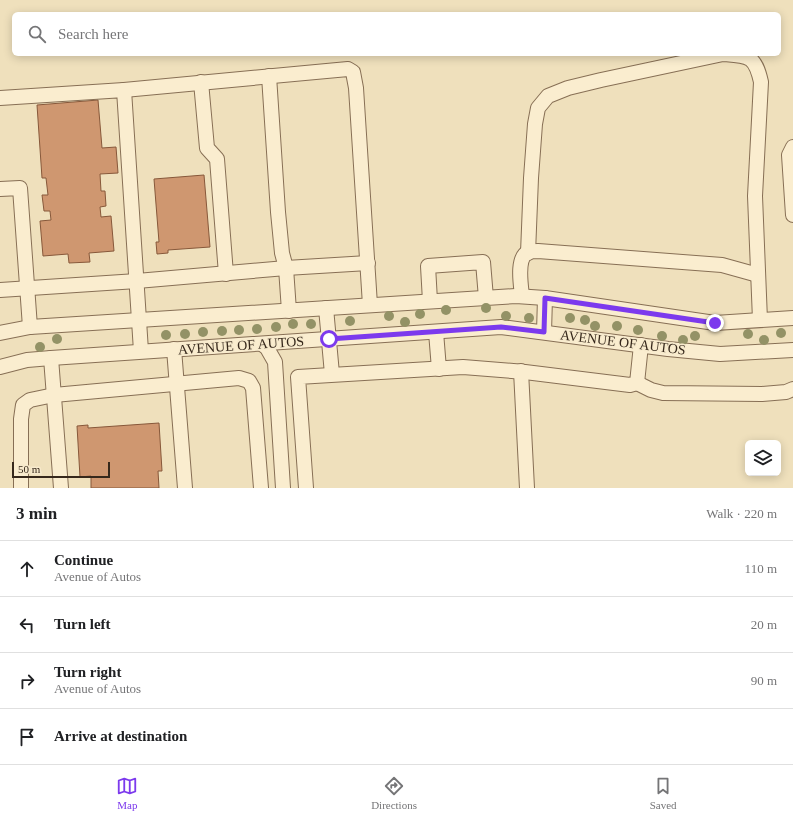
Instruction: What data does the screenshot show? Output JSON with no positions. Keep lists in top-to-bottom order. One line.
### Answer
{"streets":{"street":["AVENUE OF AUTOS"]},"scale_bar":"50 m","page":{"search":"Search here","scale":"50 m","heading":["3 min","Walk · 220 m"],"list":[["Continue","Avenue of Autos","110 m"],["Turn left","20 m"],["Turn right","Avenue of Autos","90 m"],"Arrive at destination"],"nav":["Map","Directions","Saved"]}}
